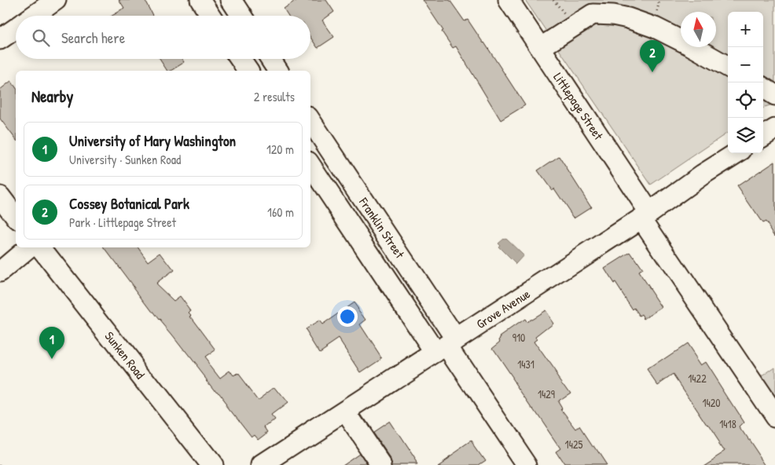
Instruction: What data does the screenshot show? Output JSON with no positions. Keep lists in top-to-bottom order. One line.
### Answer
{"streets":{"street":["Littlepage Street","Franklin Street","Grove Avenue","Sunken Road"]},"crossings":[["Littlepage Street","Grove Avenue"],["Franklin Street","Grove Avenue"]],"house_numbers":["910","1431","1422","1429","1420","1418","1425"],"north":"top","page":{"map_buttons":["+","−"],"search":"Search here","pins":["2","1"],"heading":["Nearby","2 results"],"list":[{"mark":"1","name":"University of Mary Washington","note":"University · Sunken Road","value":"120 m"},{"mark":"2","name":"Cossey Botanical Park","note":"Park · Littlepage Street","value":"160 m"}]}}
